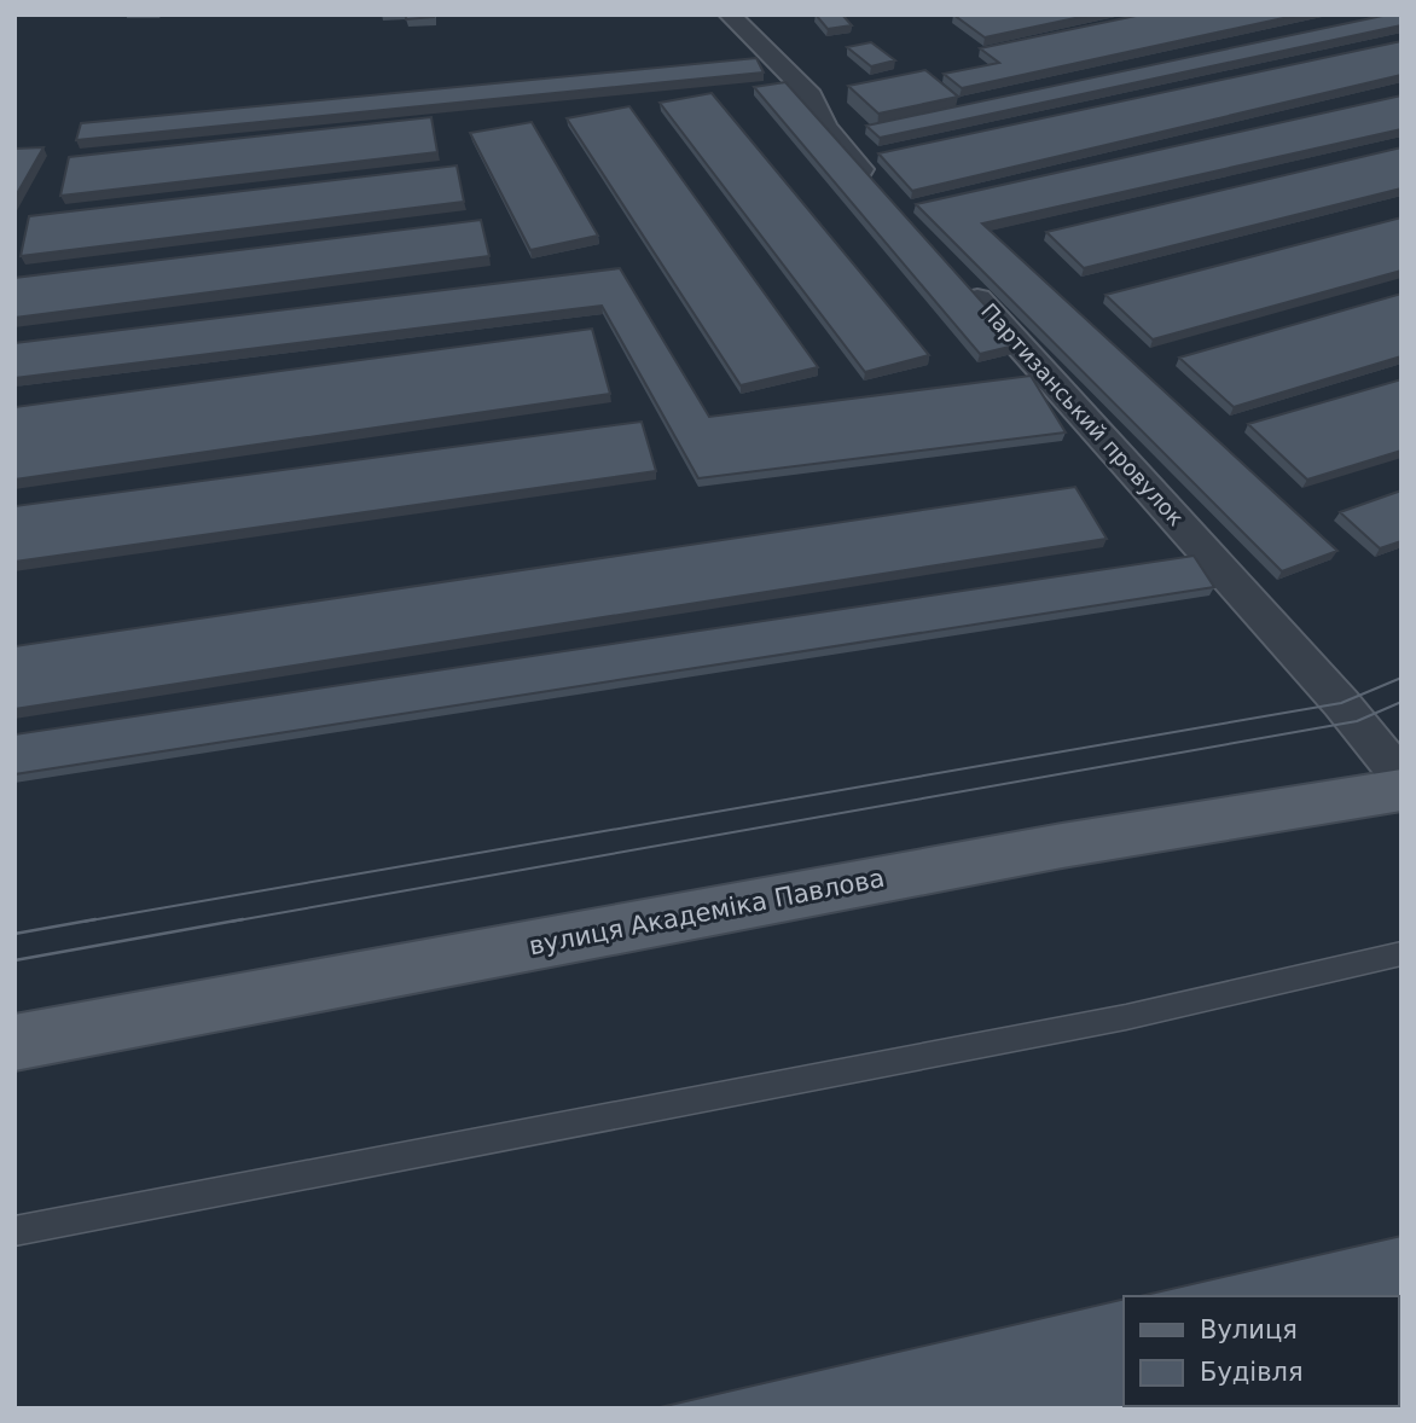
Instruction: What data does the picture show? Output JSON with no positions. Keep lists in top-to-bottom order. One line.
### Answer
{"streets":{"main road":["вулиця Академіка Павлова"],"street":["Партизанський провулок"]},"legend":["Вулиця","Будівля"]}
